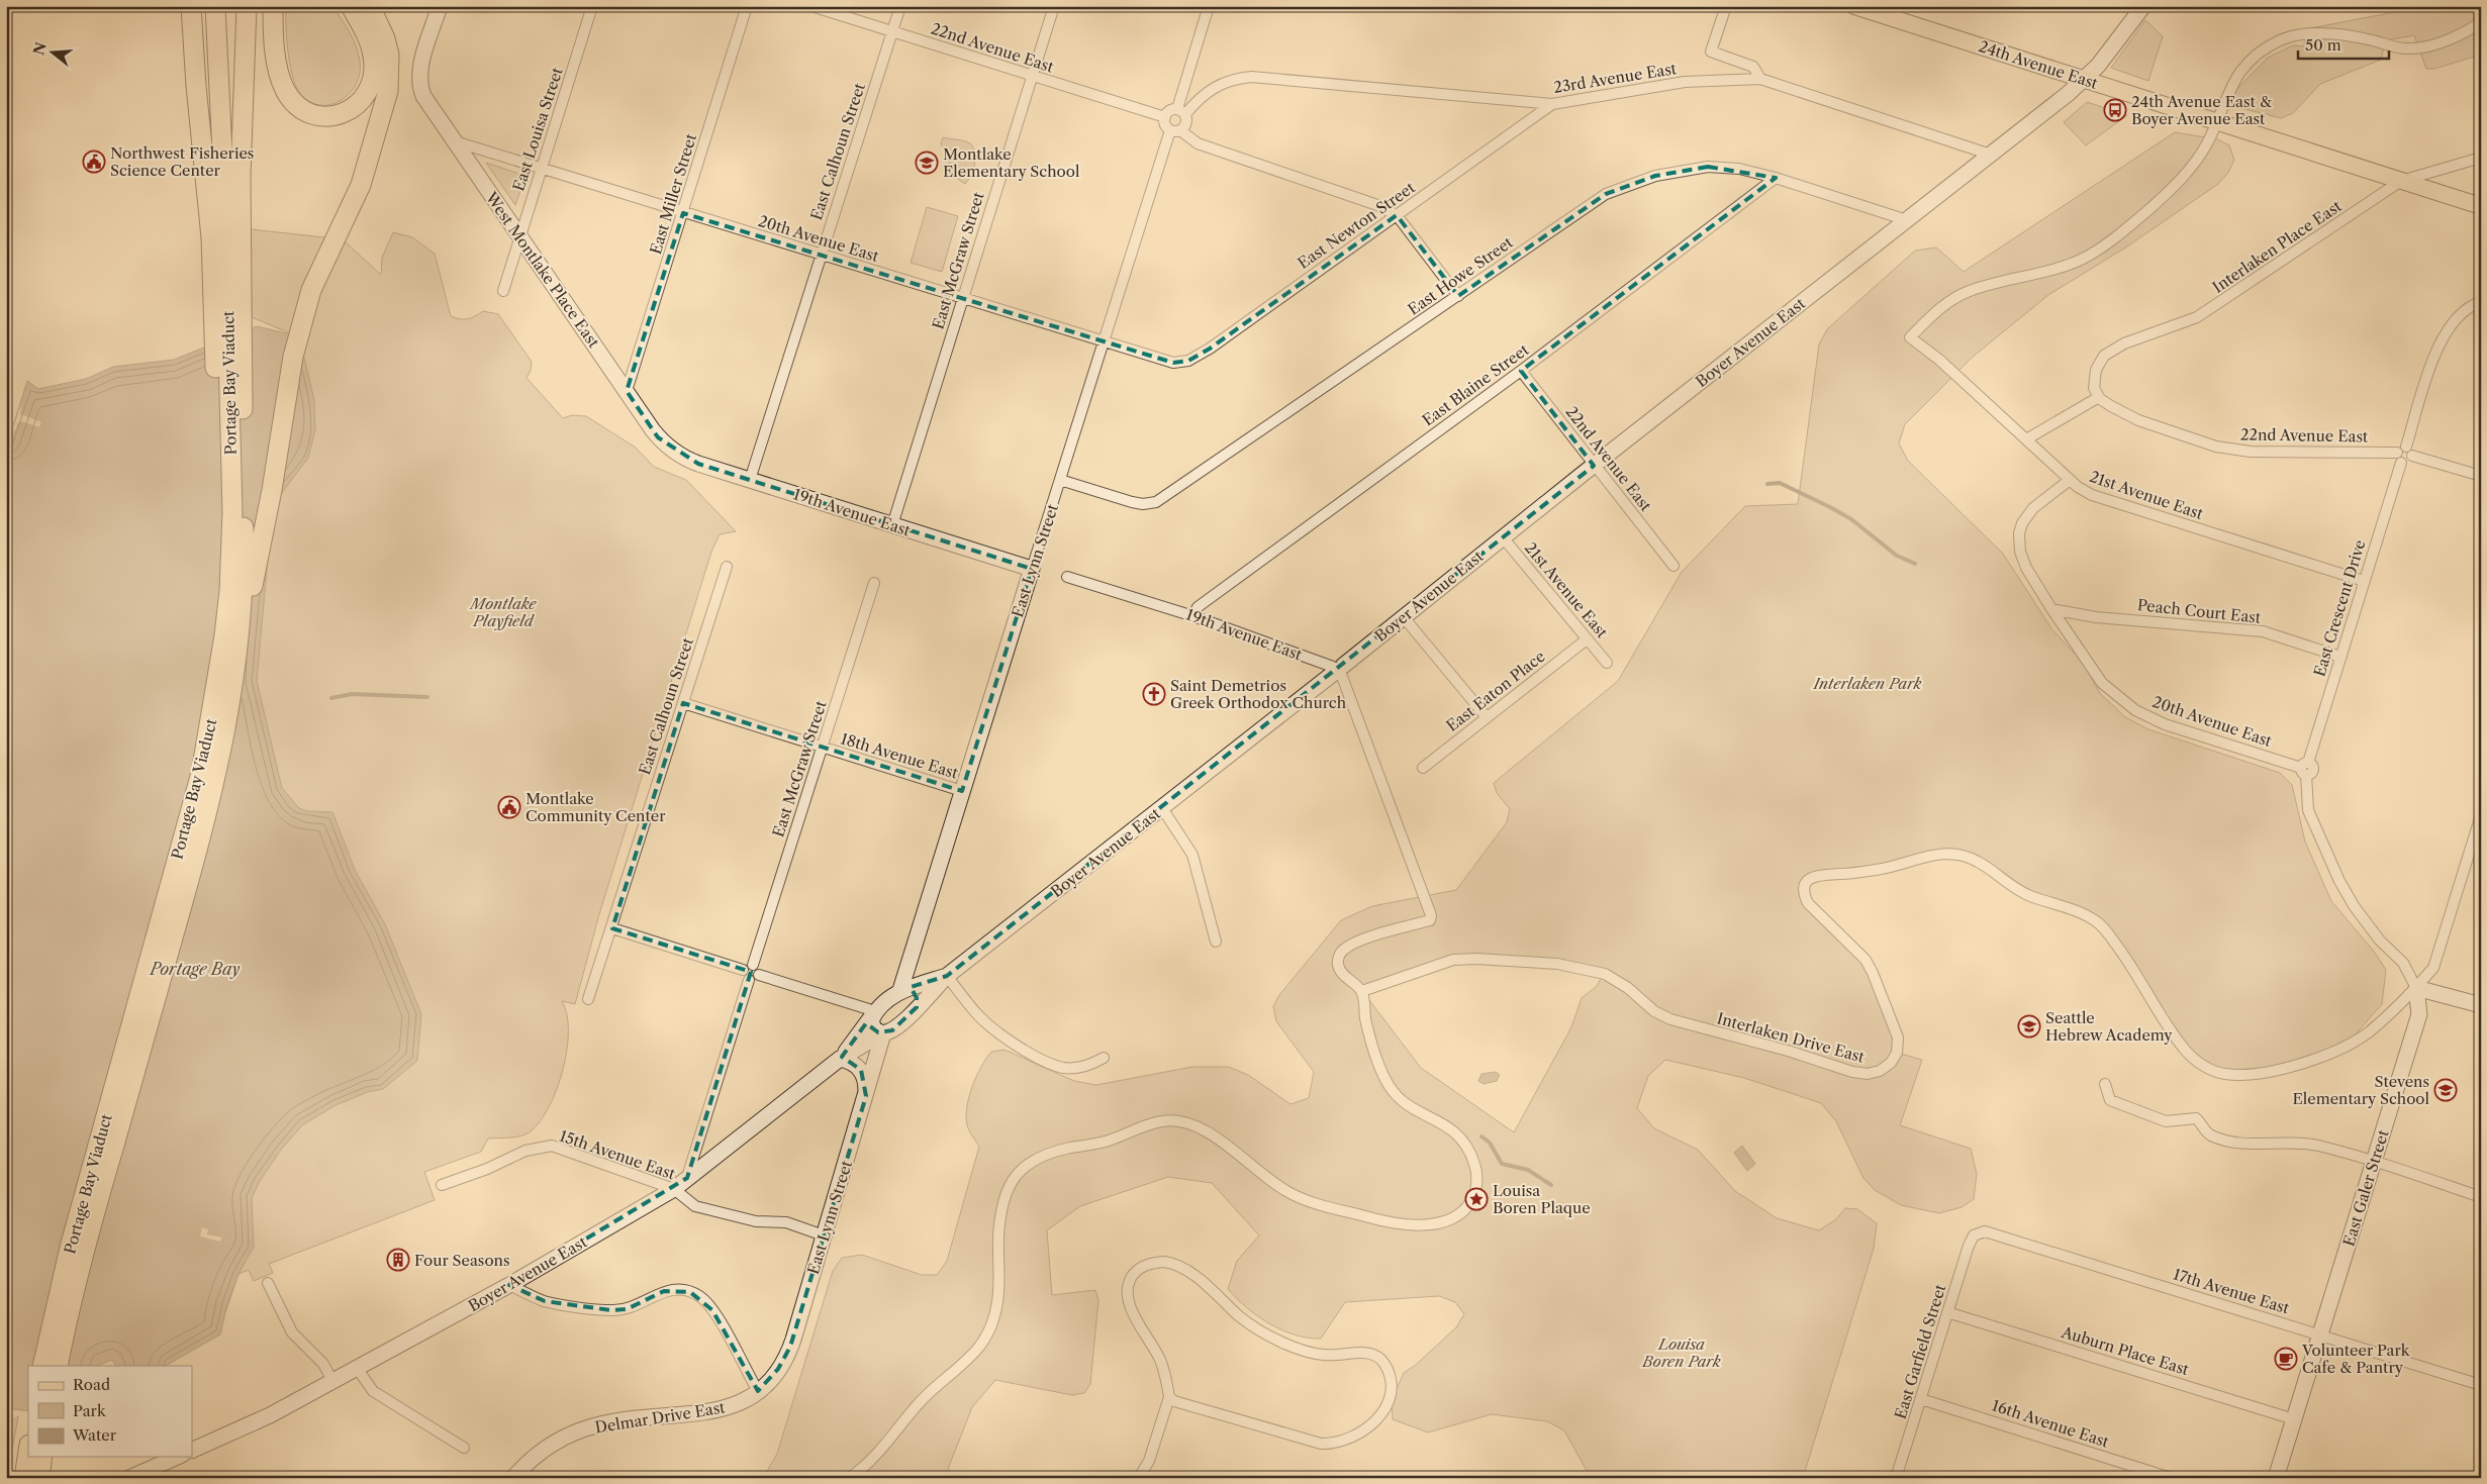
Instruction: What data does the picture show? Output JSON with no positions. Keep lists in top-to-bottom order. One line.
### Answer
{"streets":{"highway":["Portage Bay Viaduct"],"main road":["24th Avenue East"],"street":["22nd Avenue East","23rd Avenue East","East Louisa Street","East Calhoun Street","East Miller Street","East Newton Street","20th Avenue East","Interlaken Place East","East McGraw Street","West Montlake Place East","East Howe Street","Boyer Avenue East","East Blaine Street","21st Avenue East","19th Avenue East","East Lynn Street","East Crescent Drive","Peach Court East","East Eaton Place","18th Avenue East","Interlaken Drive East","15th Avenue East","East Galer Street","17th Avenue East","Auburn Place East","East Garfield Street","Delmar Drive East","16th Avenue East"]},"crossings":[["22nd Avenue East","23rd Avenue East"],["22nd Avenue East","East Calhoun Street"],["22nd Avenue East","Interlaken Place East"],["22nd Avenue East","East McGraw Street"],["22nd Avenue East","Boyer Avenue East"],["22nd Avenue East","East Blaine Street"],["22nd Avenue East","East Lynn Street"],["22nd Avenue East","East Crescent Drive"],["24th Avenue East","Interlaken Place East"],["24th Avenue East","Boyer Avenue East"],["24th Avenue East","21st Avenue East"],["23rd Avenue East","East Newton Street"],["23rd Avenue East","Boyer Avenue East"],["23rd Avenue East","East Lynn Street"],["East Louisa Street","20th Avenue East"],["East Louisa Street","West Montlake Place East"],["East Calhoun Street","20th Avenue East"],["East Calhoun Street","19th Avenue East"],["East Calhoun Street","18th Avenue East"],["East Miller Street","20th Avenue East"],["East Miller Street","West Montlake Place East"],["East Newton Street","20th Avenue East"],["20th Avenue East","East McGraw Street"],["20th Avenue East","West Montlake Place East"],["20th Avenue East","East Lynn Street"],["20th Avenue East","East Crescent Drive"],["20th Avenue East","Peach Court East"],["East McGraw Street","19th Avenue East"],["East McGraw Street","18th Avenue East"],["West Montlake Place East","19th Avenue East"],["East Howe Street","Boyer Avenue East"],["East Howe Street","East Blaine Street"],["East Howe Street","East Lynn Street"],["Boyer Avenue East","21st Avenue East"],["Boyer Avenue East","19th Avenue East"],["Boyer Avenue East","East Lynn Street"],["Boyer Avenue East","15th Avenue East"],["East Blaine Street","19th Avenue East"],["21st Avenue East","East Crescent Drive"],["21st Avenue East","East Eaton Place"],["19th Avenue East","East Lynn Street"],["East Lynn Street","18th Avenue East"],["East Lynn Street","15th Avenue East"],["East Lynn Street","Delmar Drive East"],["East Crescent Drive","Peach Court East"],["East Crescent Drive","Interlaken Drive East"],["East Crescent Drive","East Galer Street"],["Interlaken Drive East","East Galer Street"],["East Galer Street","17th Avenue East"],["East Galer Street","Auburn Place East"],["17th Avenue East","East Garfield Street"],["Auburn Place East","East Garfield Street"],["East Garfield Street","16th Avenue East"]],"water":["Portage Bay"],"parks":["Montlake Playfield","Interlaken Park","Louisa Boren Park"],"places":{"bus stop":["24th Avenue East & Boyer Avenue East"],"public building":["Northwest Fisheries Science Center","Montlake Community Center"],"school or university":["Montlake Elementary School","Seattle Hebrew Academy","Stevens Elementary School"],"church":["Saint Demetrios Greek Orthodox Church"],"place":["Louisa Boren Plaque"],"building":["Four Seasons"],"cafe":["Volunteer Park Cafe & Pantry"]},"legend":["Road","Park","Water"],"scale_bar":"50 m","north":"left"}
